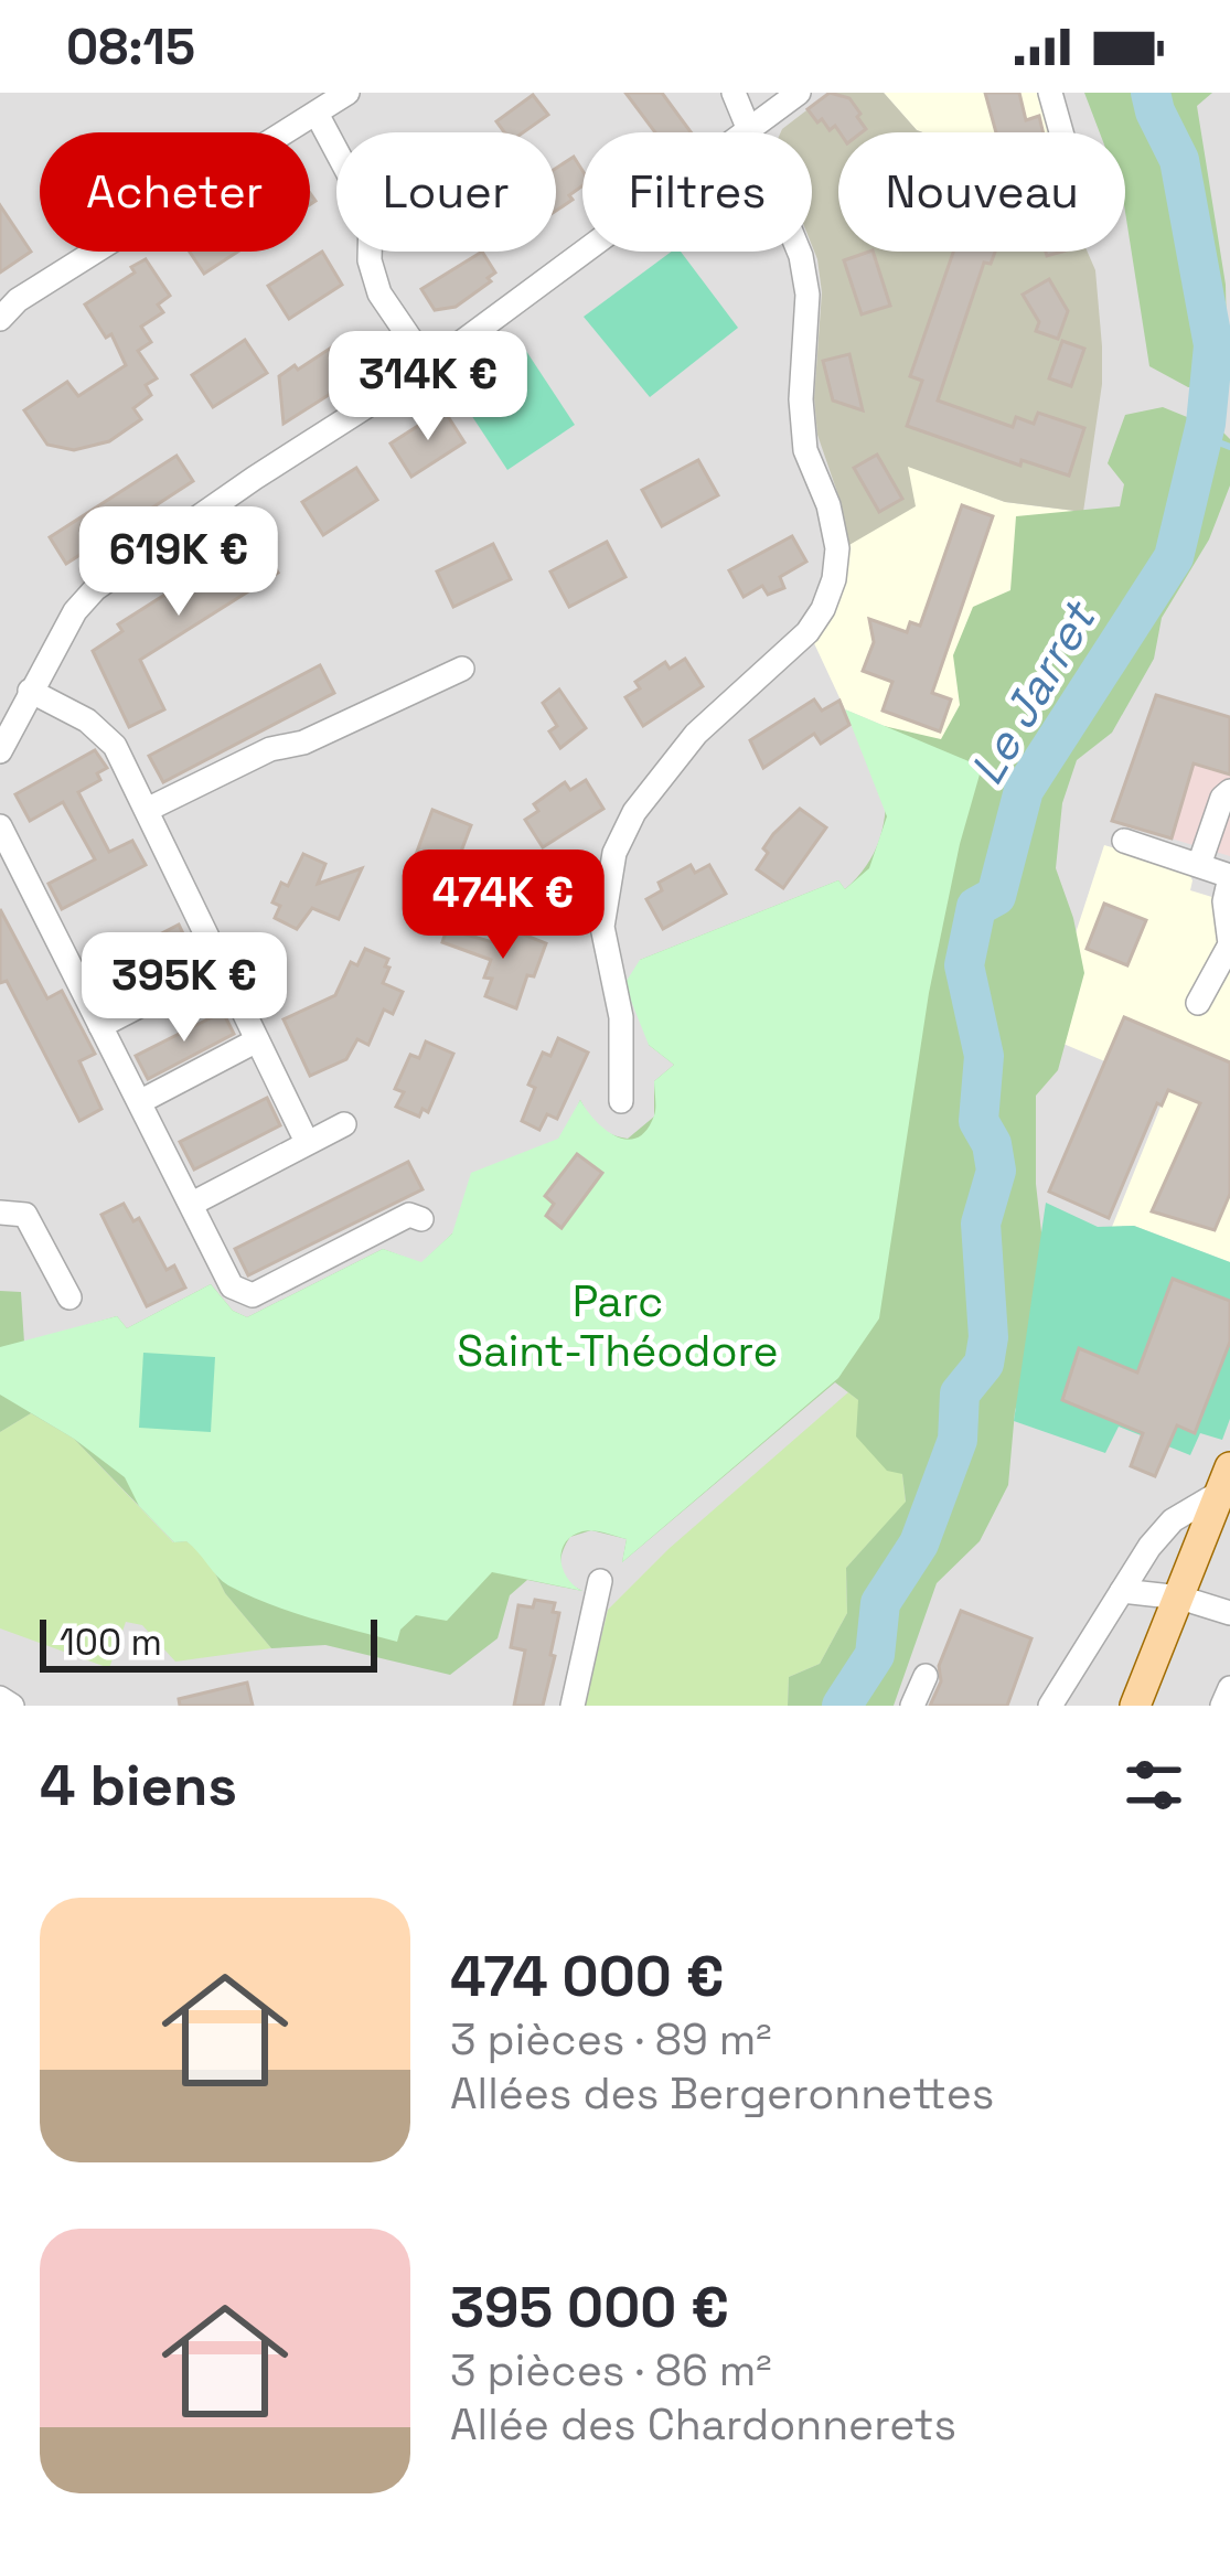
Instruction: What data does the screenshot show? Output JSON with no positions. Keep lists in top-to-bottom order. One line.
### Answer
{"water":["Le Jarret"],"parks":["Parc Saint-Théodore"],"scale_bar":"100 m","page":{"status":"08:15","chip":["Acheter","Louer","Filtres","Nouveau"],"price":["314K €","619K €","474K €","395K €"],"scale":"100 m","heading":"4 biens","list":[{"name":"474 000 €","note":"3 pièces · 89 m² · Allées des Bergeronnettes"},{"name":"395 000 €","note":"3 pièces · 86 m² · Allée des Chardonnerets"}]}}
